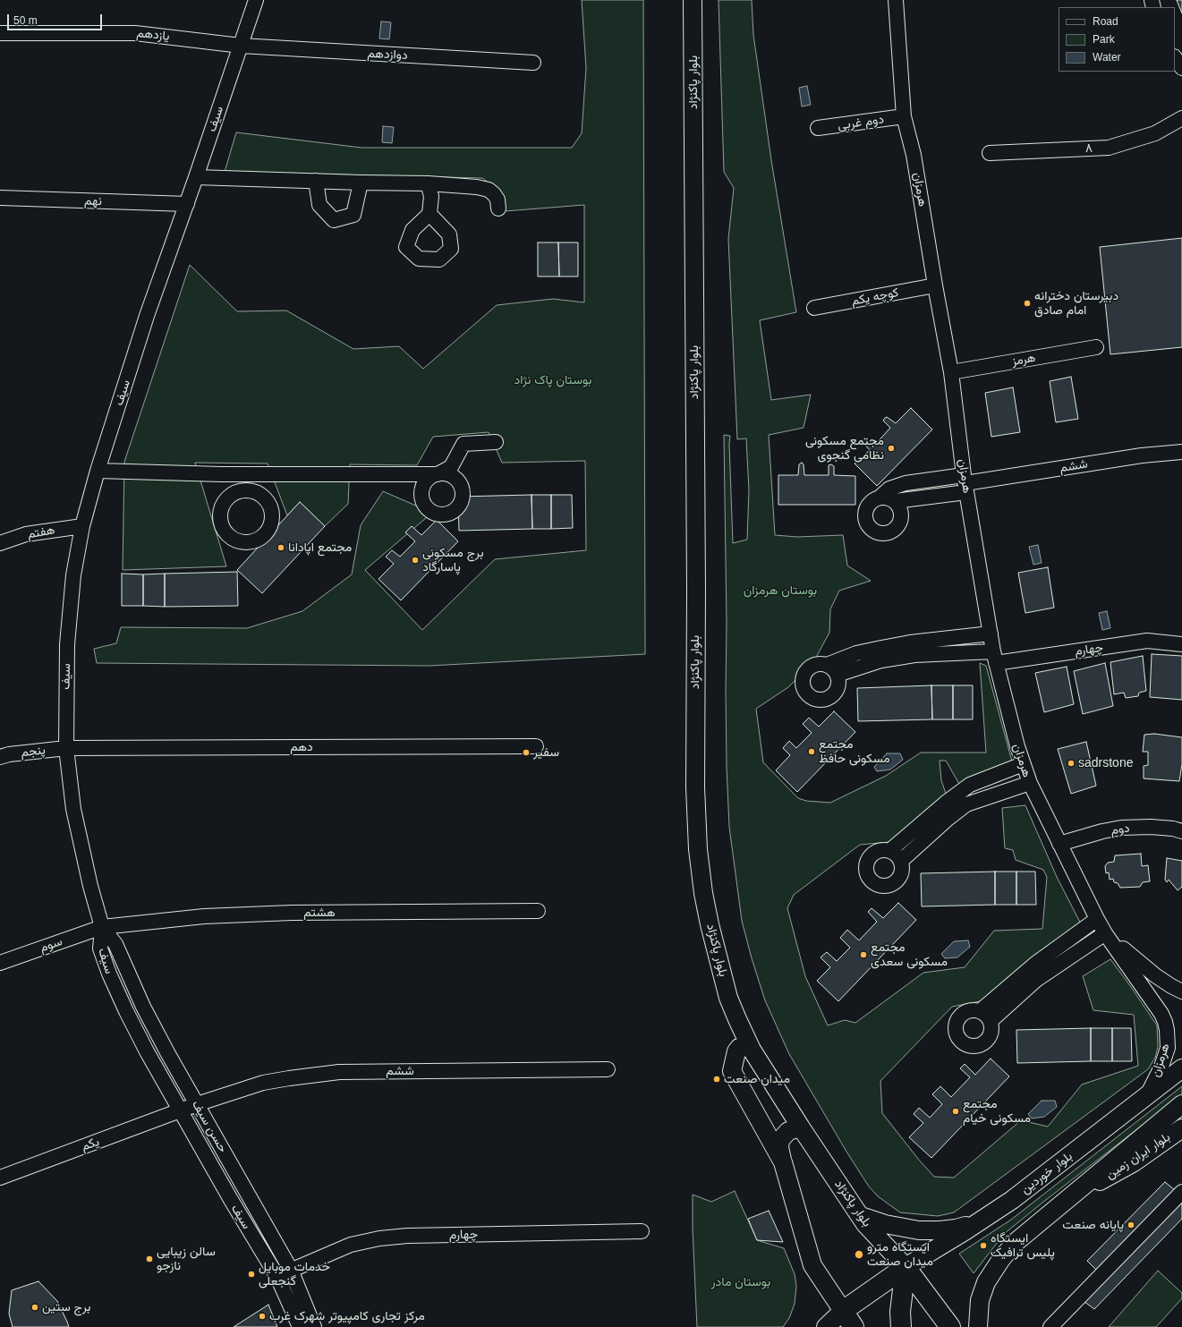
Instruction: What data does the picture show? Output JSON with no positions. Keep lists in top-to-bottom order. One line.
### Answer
{"streets":{"main road":["بلوار پاکنژاد","بلوار ایران زمین","بلوار خوردین"],"street":["یازدهم","دوازدهم","سیف","دوم غربی","۸","هرمزان","نهم","کوچه یکم","هرمز","ششم","هفتم","چهارم","دهم","پنجم","دوم","هشتم","سوم","حسن سیف","یکم"]},"crossings":[["یازدهم","دوازدهم"],["یازدهم","سیف"],["دوازدهم","سیف"],["بلوار پاکنژاد","بلوار خوردین"],["سیف","نهم"],["سیف","ششم"],["سیف","هفتم"],["سیف","چهارم"],["سیف","دهم"],["سیف","پنجم"],["سیف","هشتم"],["سیف","سوم"],["سیف","حسن سیف"],["سیف","یکم"],["دوم غربی","هرمزان"],["هرمزان","کوچه یکم"],["هرمزان","هرمز"],["هرمزان","ششم"],["هرمزان","چهارم"],["هرمزان","دوم"],["هرمزان","بلوار خوردین"],["ششم","حسن سیف"],["ششم","یکم"],["چهارم","حسن سیف"],["دهم","پنجم"],["هشتم","سوم"],["هشتم","حسن سیف"],["سوم","حسن سیف"]],"parks":["بوستان پاک نژاد","بوستان هرمزان","بوستان مادر"],"places":["دبیرستان دخترانه امام صادق","مجتمع مسکونی نظامی گنجوی","مجتمع اپادانا","برج مسکونی پاسارگاد","مجتمع مسکونی حافظ","سفیر","sadrstone","مجتمع مسکونی سعدی","میدان صنعت","مجتمع مسکونی خیام","پایانه صنعت","ایستگاه پلیس ترافیک","ایستگاه مترو میدان صنعت","سالن زیبایی نازجو","خدمات موبایل گنجعلی","برج ستین","مرکز تجاری کامپیوتر شهرک غرب"],"legend":["Road","Park","Water"],"scale_bar":"50 m"}
